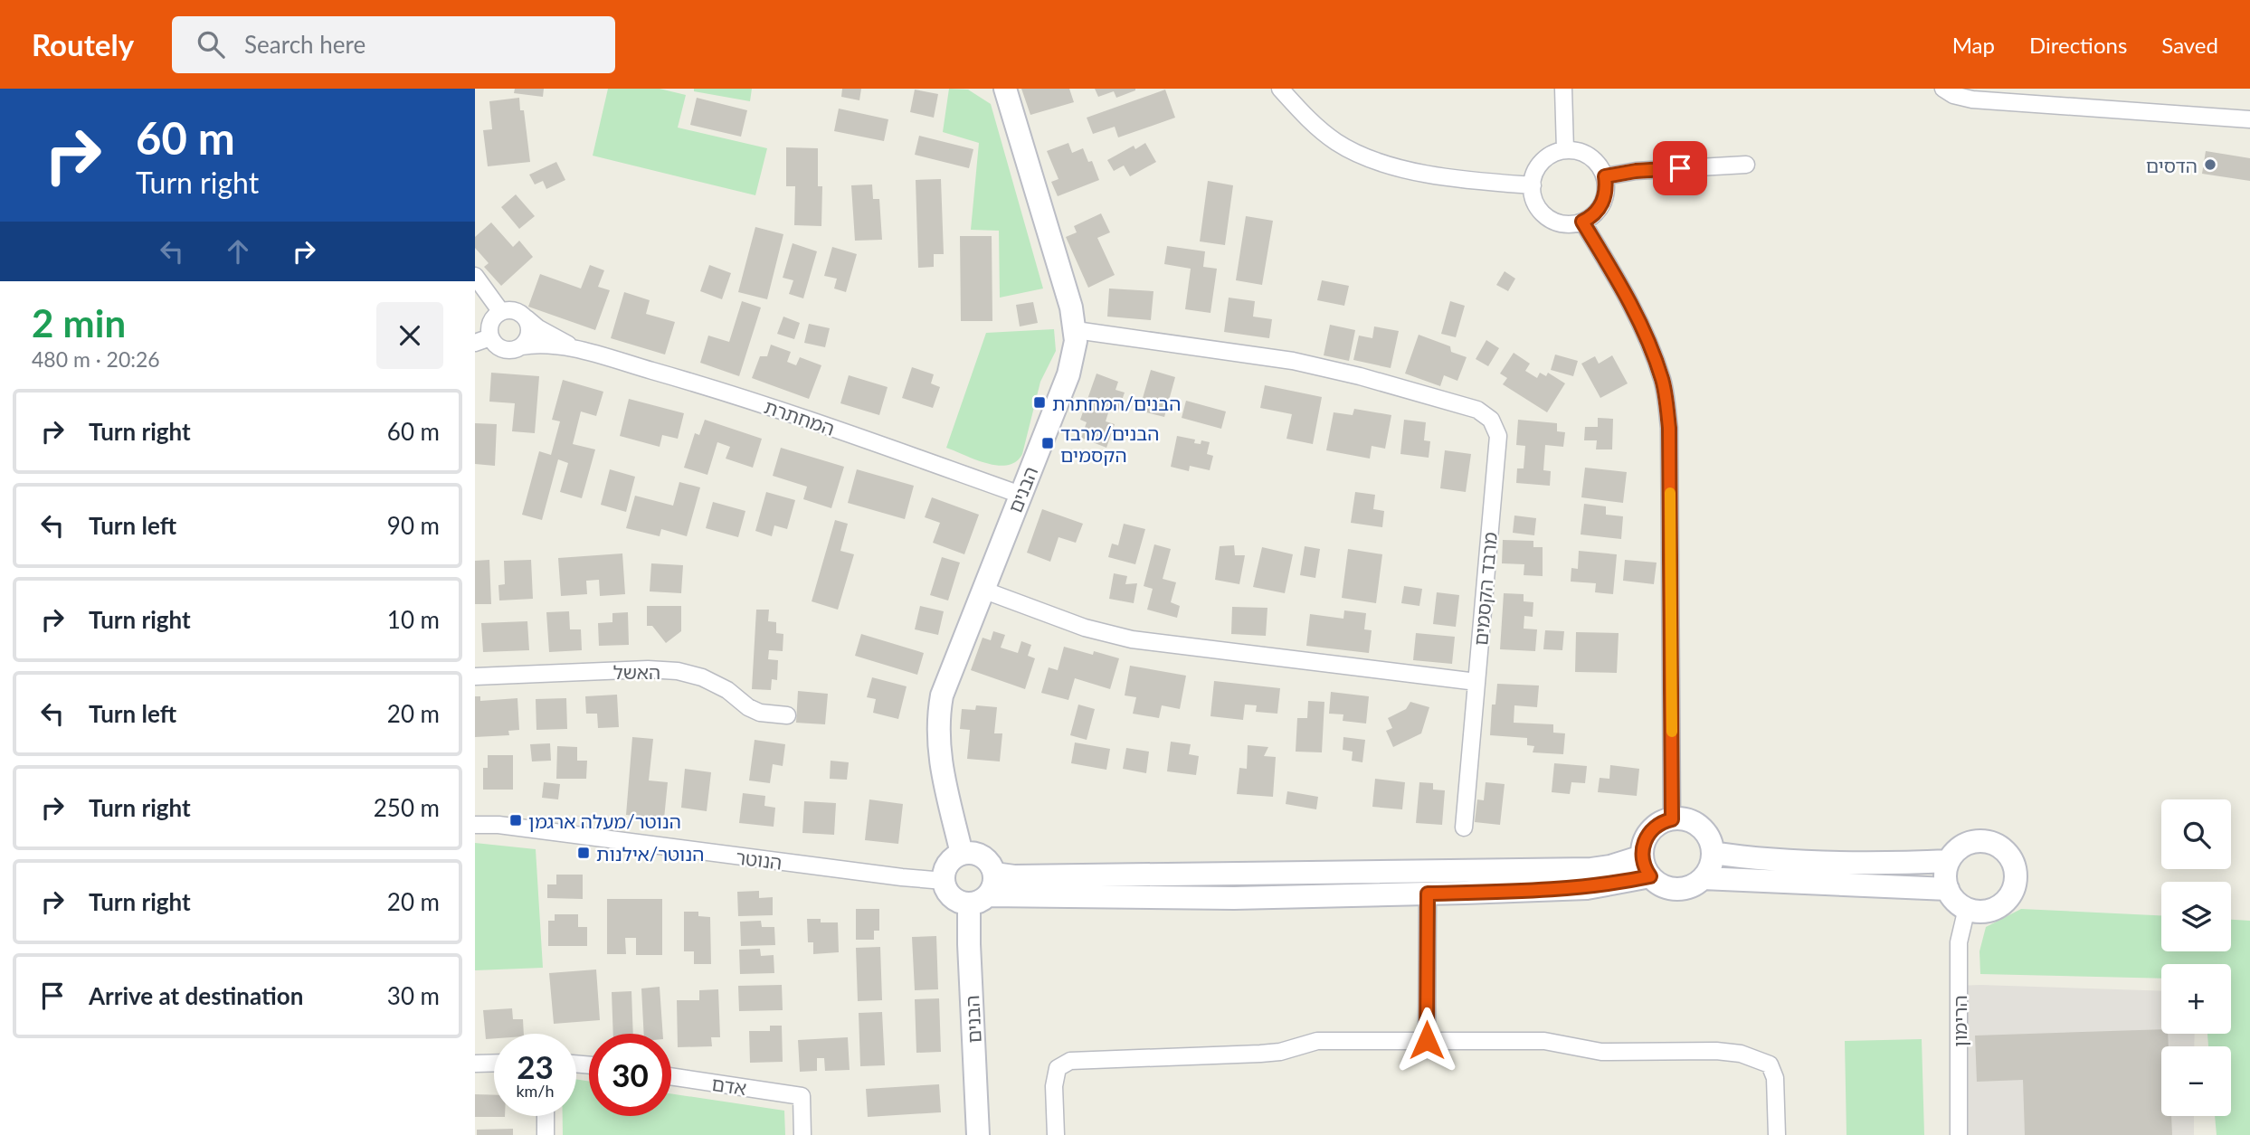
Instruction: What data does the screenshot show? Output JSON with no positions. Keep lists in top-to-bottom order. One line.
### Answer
{"streets":{"street":["המחתרת","הבנים","מרבד הקסמים","האשל","הנוטר","הרימון","אדם"]},"crossings":[["המחתרת","הבנים"],["הבנים","מרבד הקסמים"],["הבנים","הנוטר"]],"places":{"other":["הדסים"],"transit":["הבנים/המחתרת","הבנים/מרבד הקסמים","הנוטר/מעלה ארגמן","הנוטר/אילנות"]},"page":{"header":"Routely","search":"Search here","nav":["Map","Directions","Saved"],"turn":["60 m","Turn right"],"heading":["2 min","480 m · 20:26"],"list":[{"name":"Turn right","value":"60 m"},{"name":"Turn left","value":"90 m"},{"name":"Turn right","value":"10 m"},{"name":"Turn left","value":"20 m"},{"name":"Turn right","value":"250 m"},{"name":"Turn right","value":"20 m"},{"name":"Arrive at destination","value":"30 m"}],"map_buttons":["+","−"],"speed":"23 km/h","limit":"30"}}
